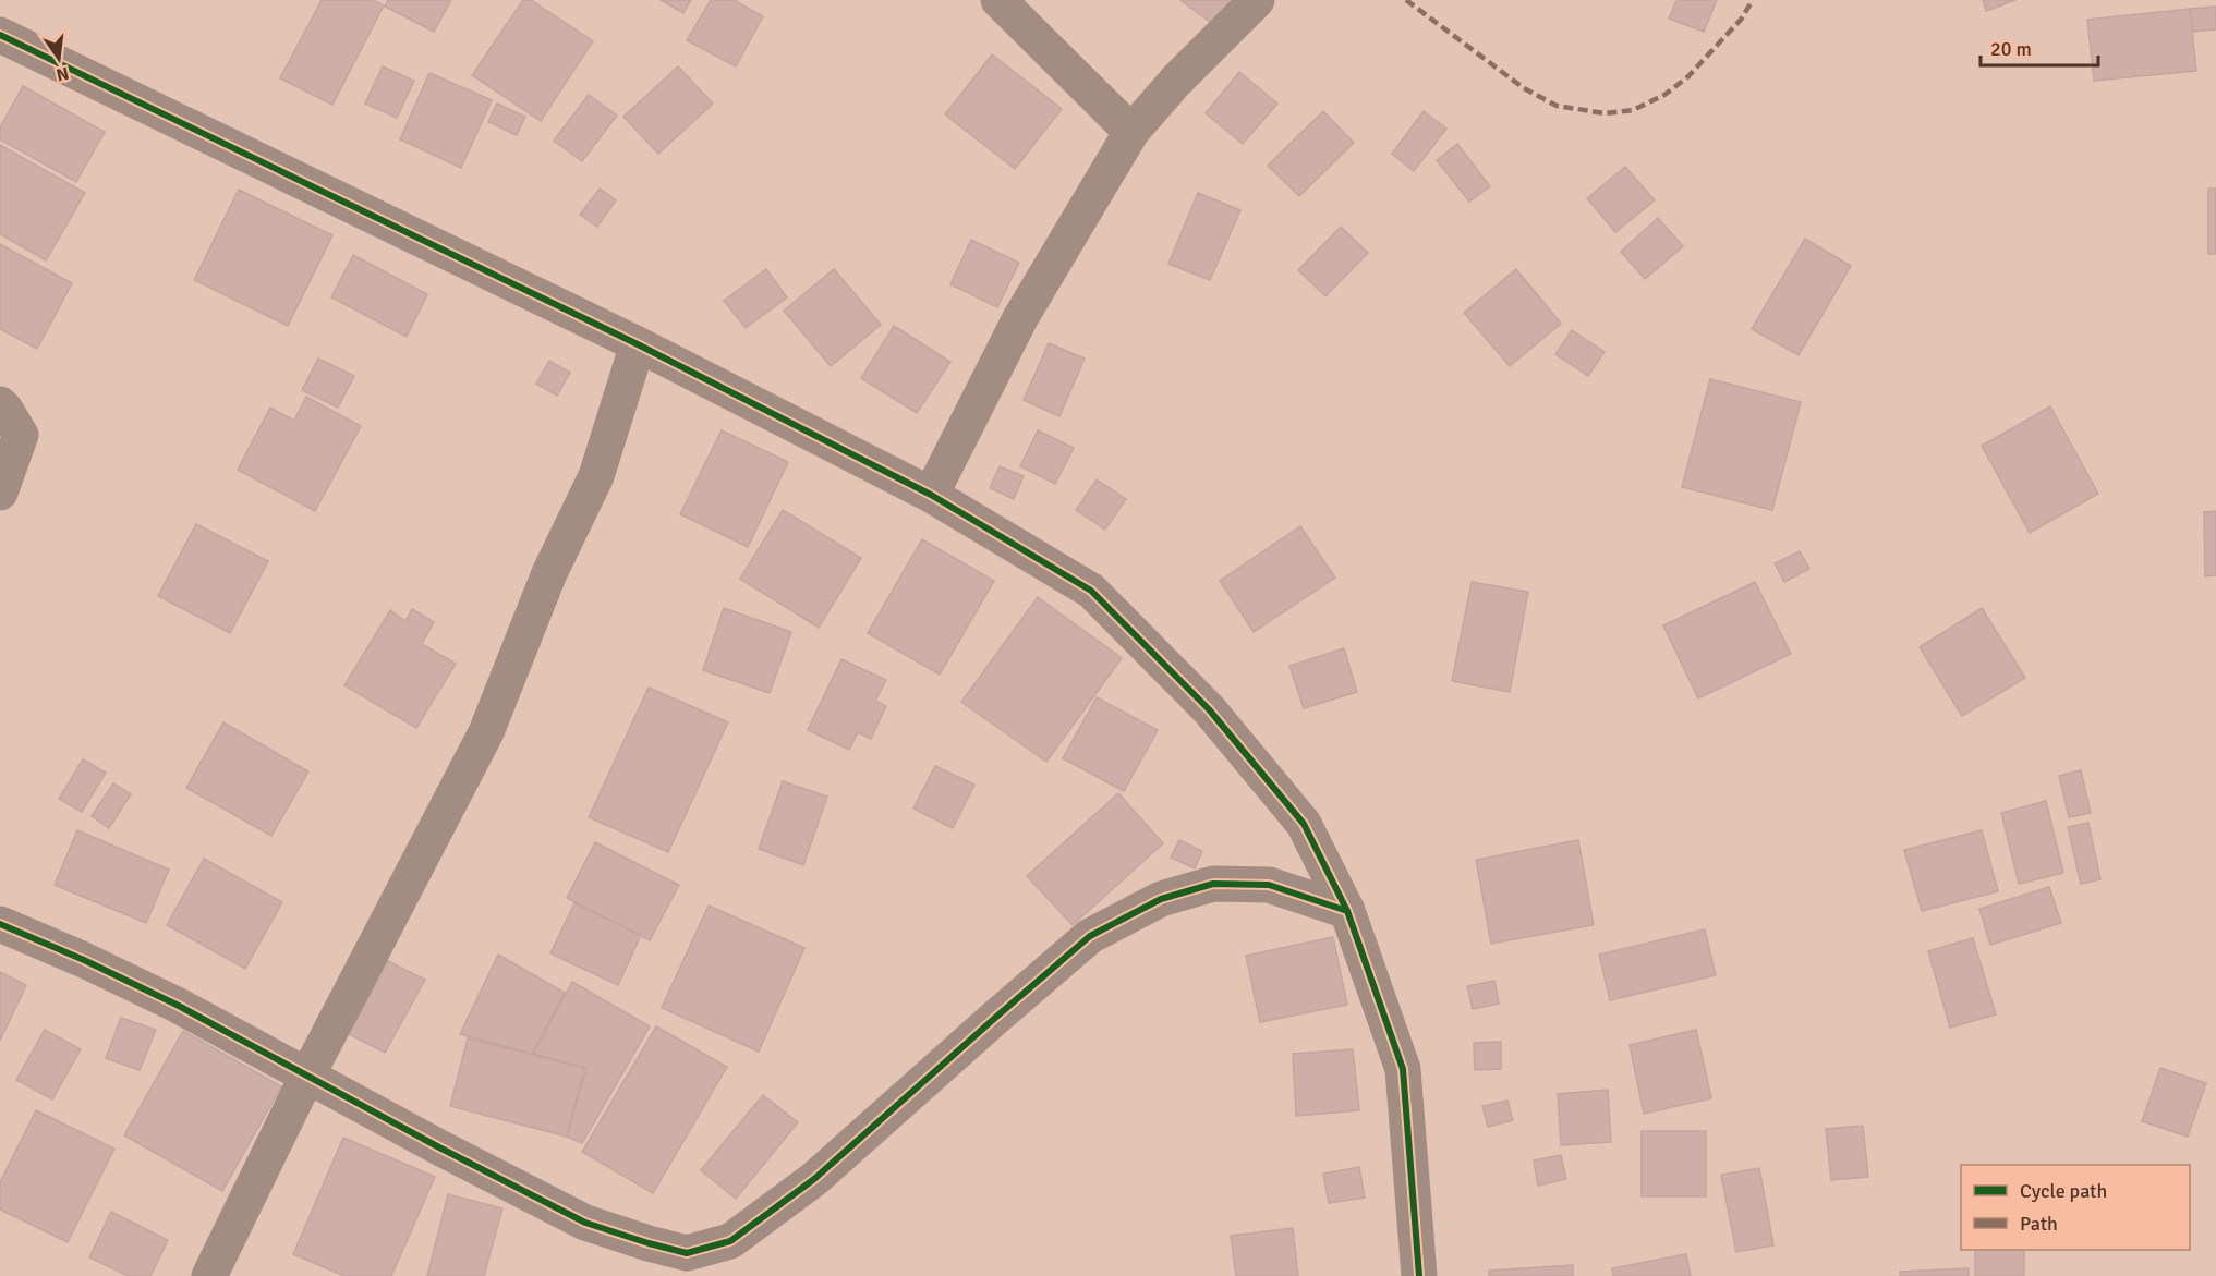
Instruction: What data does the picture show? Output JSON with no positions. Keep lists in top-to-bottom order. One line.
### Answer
{"legend":["Cycle path","Path"],"scale_bar":"20 m","north":"bottom"}
